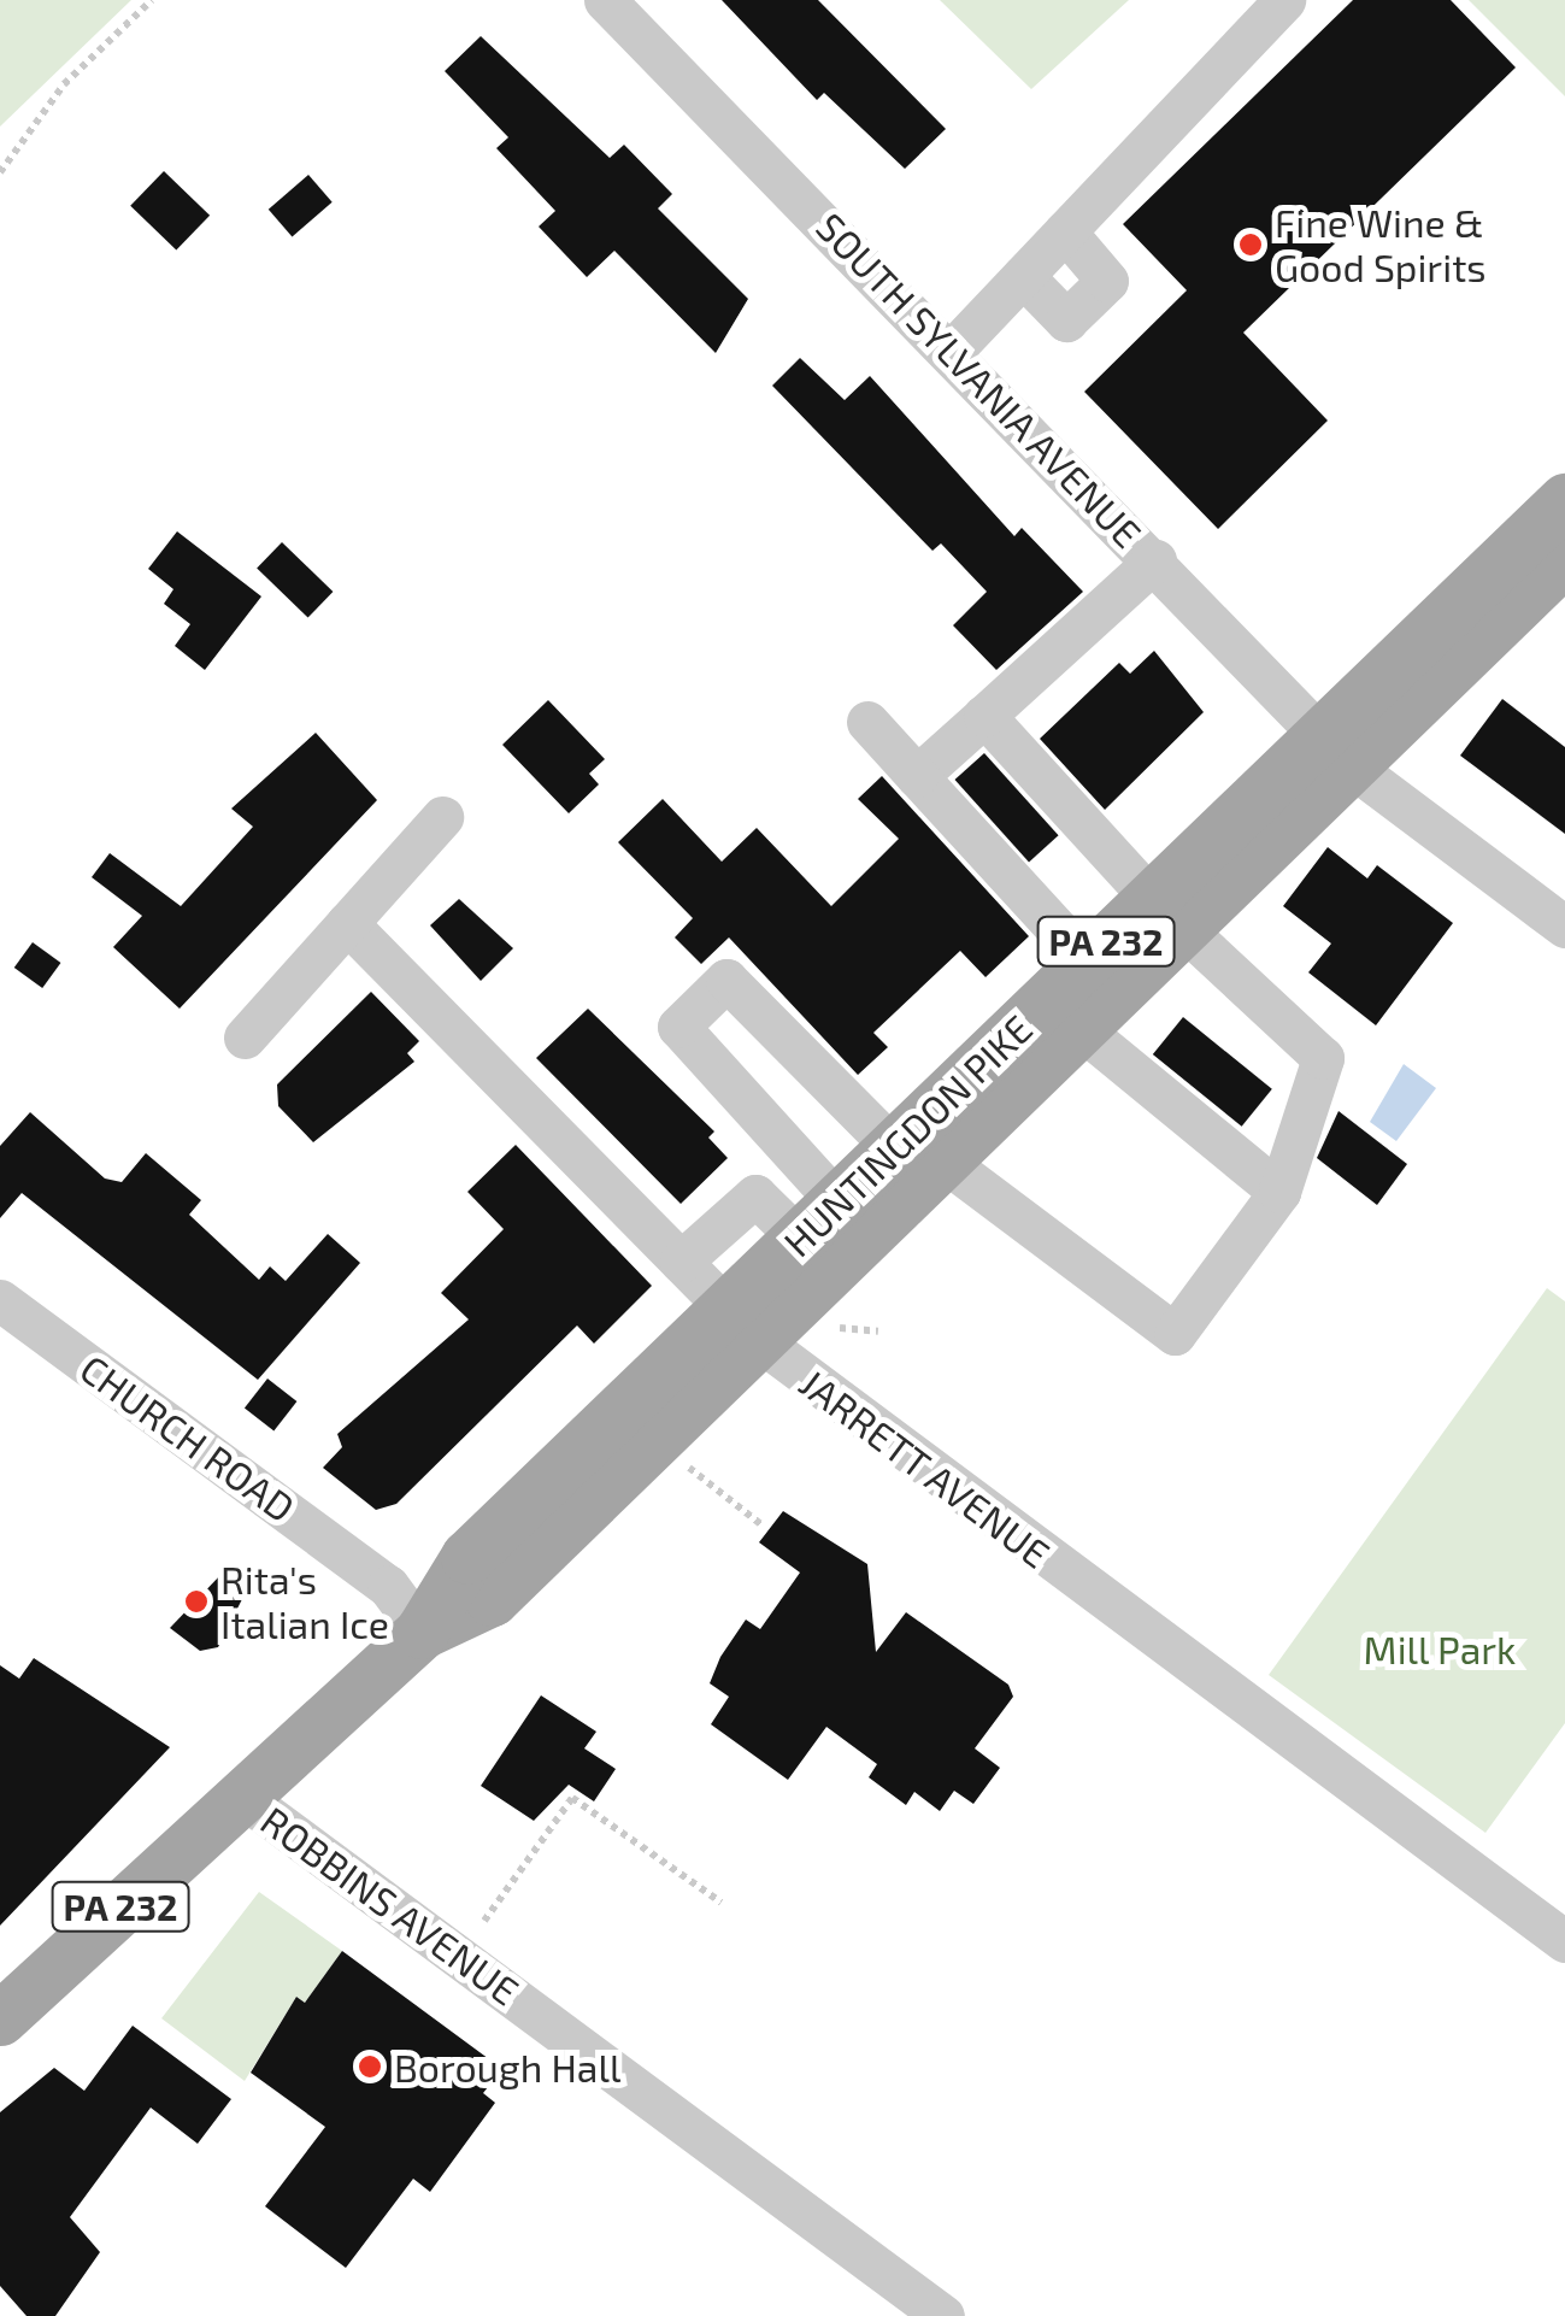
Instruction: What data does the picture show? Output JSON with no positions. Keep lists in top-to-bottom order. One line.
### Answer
{"streets":{"main road":["PA 232","HUNTINGDON PIKE"],"street":["SOUTH SYLVANIA AVENUE","CHURCH ROAD","JARRETT AVENUE","ROBBINS AVENUE"]},"crossings":[["SOUTH SYLVANIA AVENUE","HUNTINGDON PIKE"],["HUNTINGDON PIKE","CHURCH ROAD"],["HUNTINGDON PIKE","JARRETT AVENUE"],["HUNTINGDON PIKE","ROBBINS AVENUE"]],"parks":["Mill Park"],"places":["Fine Wine & Good Spirits","Rita's Italian Ice","Borough Hall"]}
